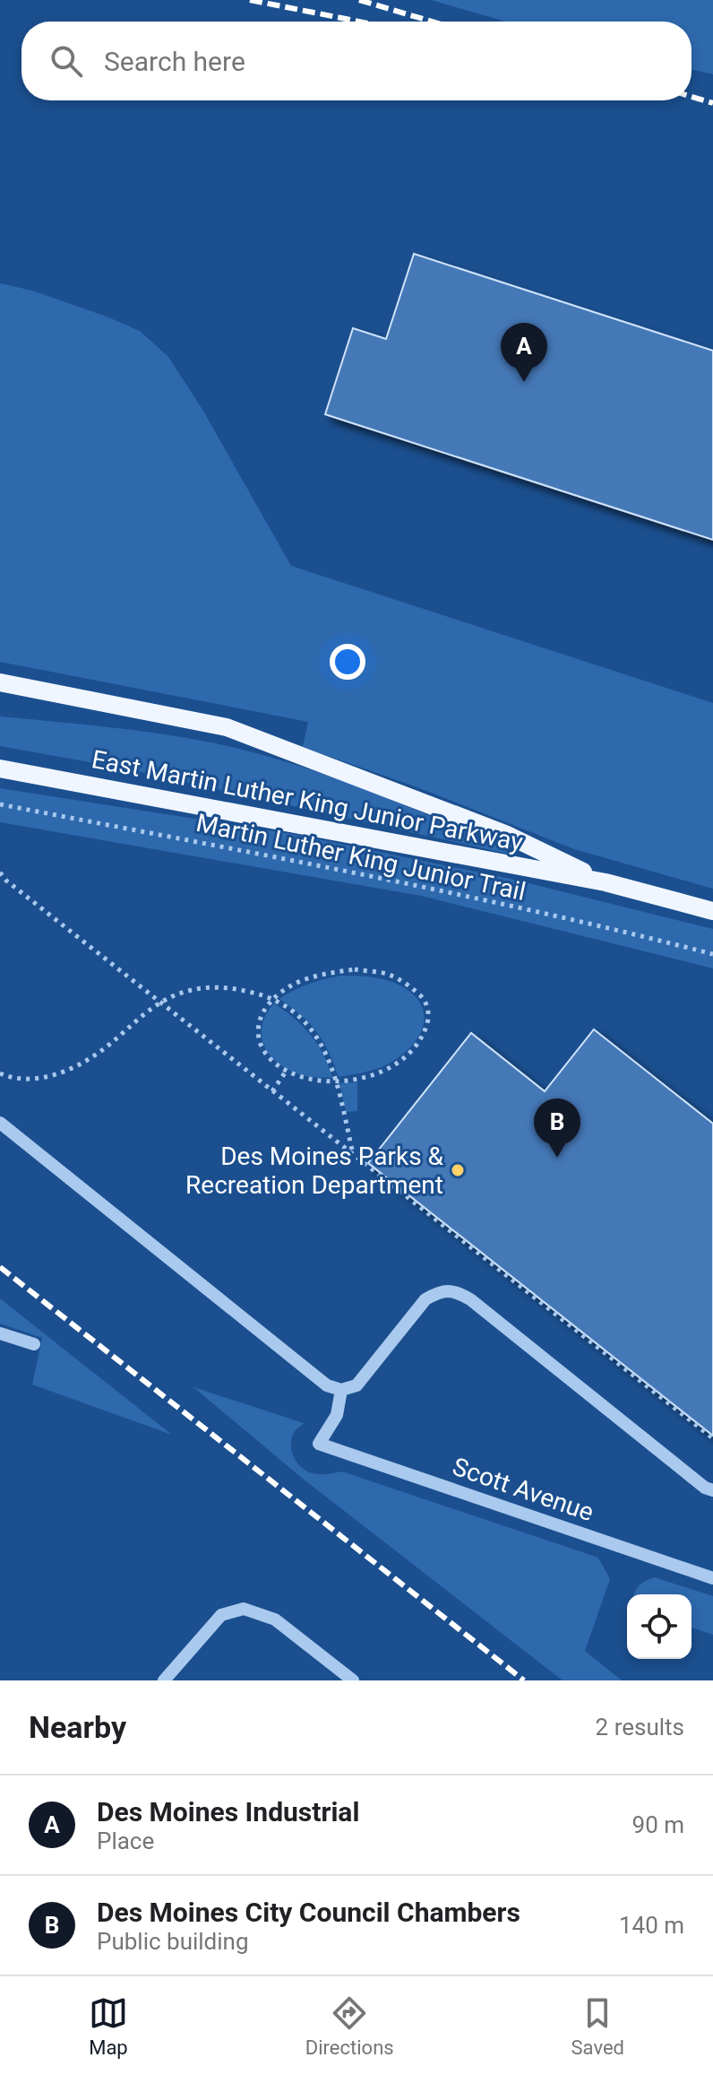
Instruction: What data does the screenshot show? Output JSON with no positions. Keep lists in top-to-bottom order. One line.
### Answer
{"streets":{"main road":["East Martin Luther King Junior Parkway"],"street":["Scott Avenue"],"path":["Martin Luther King Junior Trail"]},"places":["Des Moines Parks & Recreation Department"],"page":{"search":"Search here","pins":["A","B"],"heading":["Nearby","2 results"],"list":[{"mark":"A","name":"Des Moines Industrial","note":"Place","value":"90 m"},{"mark":"B","name":"Des Moines City Council Chambers","note":"Public building","value":"140 m"}],"nav":["Map","Directions","Saved"]}}
